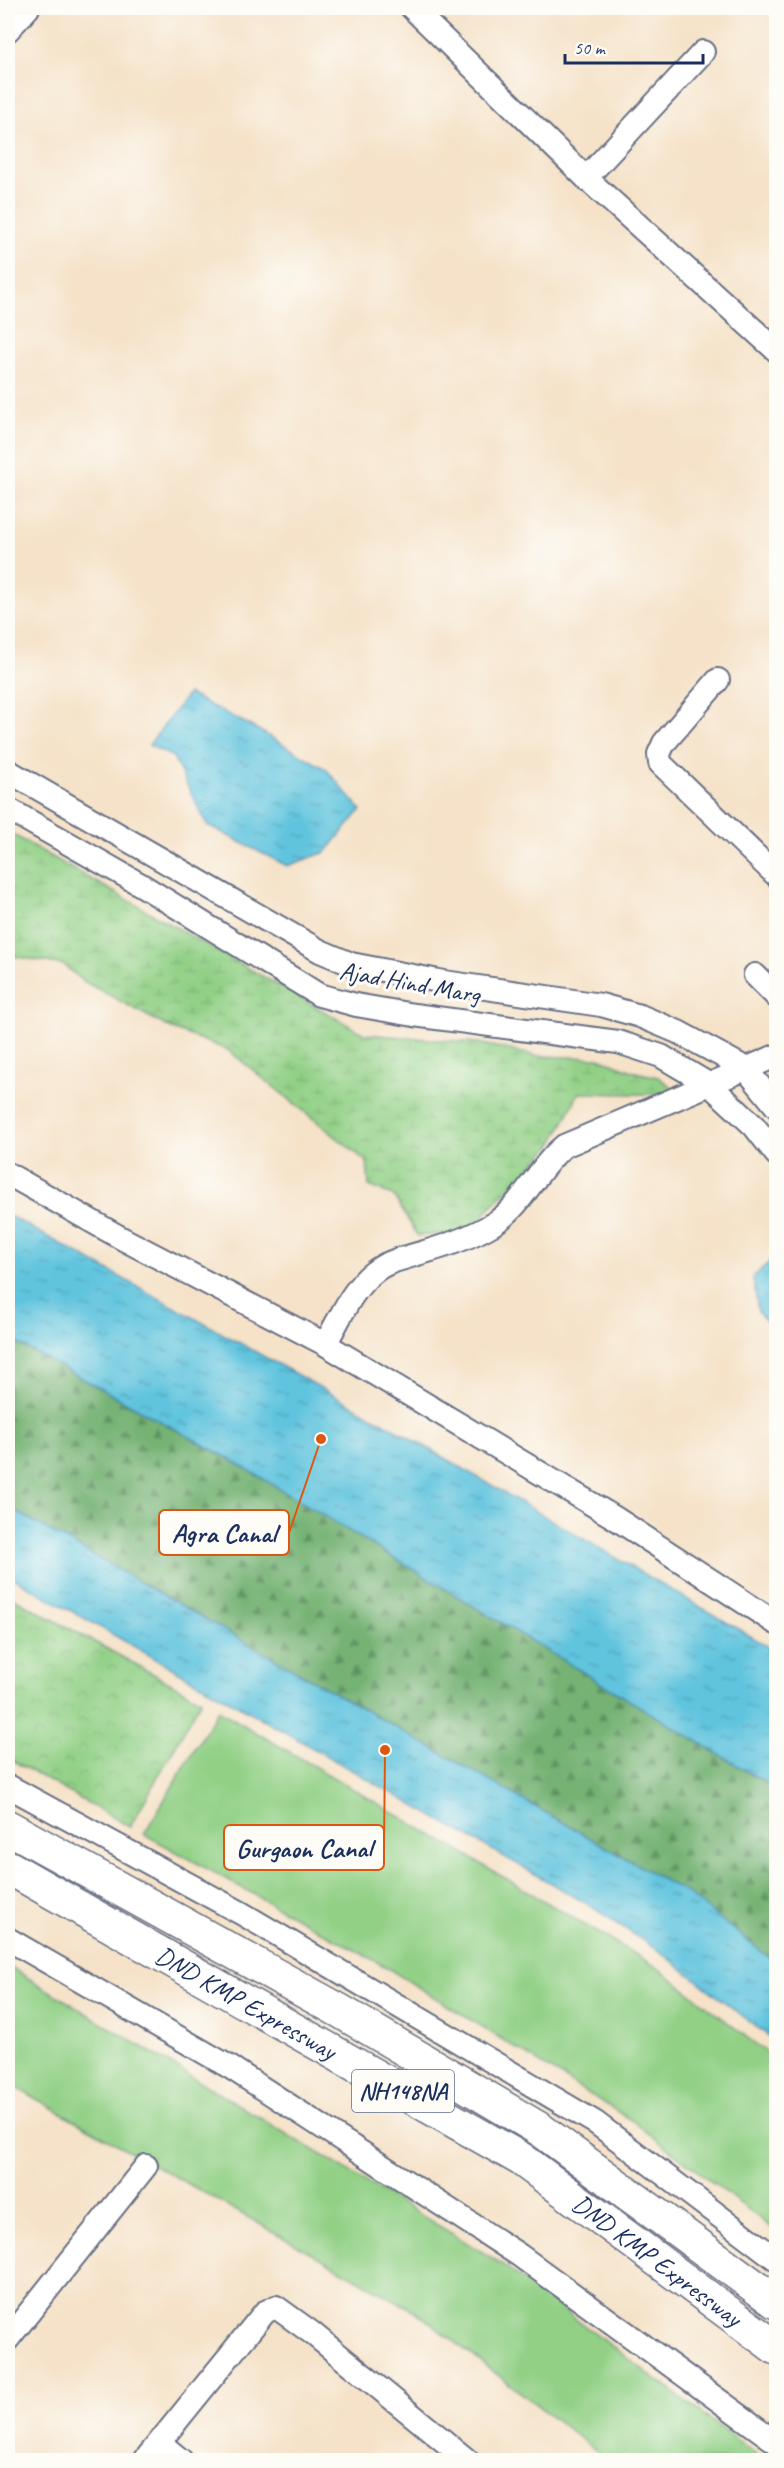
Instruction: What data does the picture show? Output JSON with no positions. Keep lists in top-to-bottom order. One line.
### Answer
{"streets":{"highway":["DND KMP Expressway","NH148NA"],"street":["Ajad Hind Marg"]},"places":["Agra Canal","Gurgaon Canal"],"scale_bar":"50 m"}
